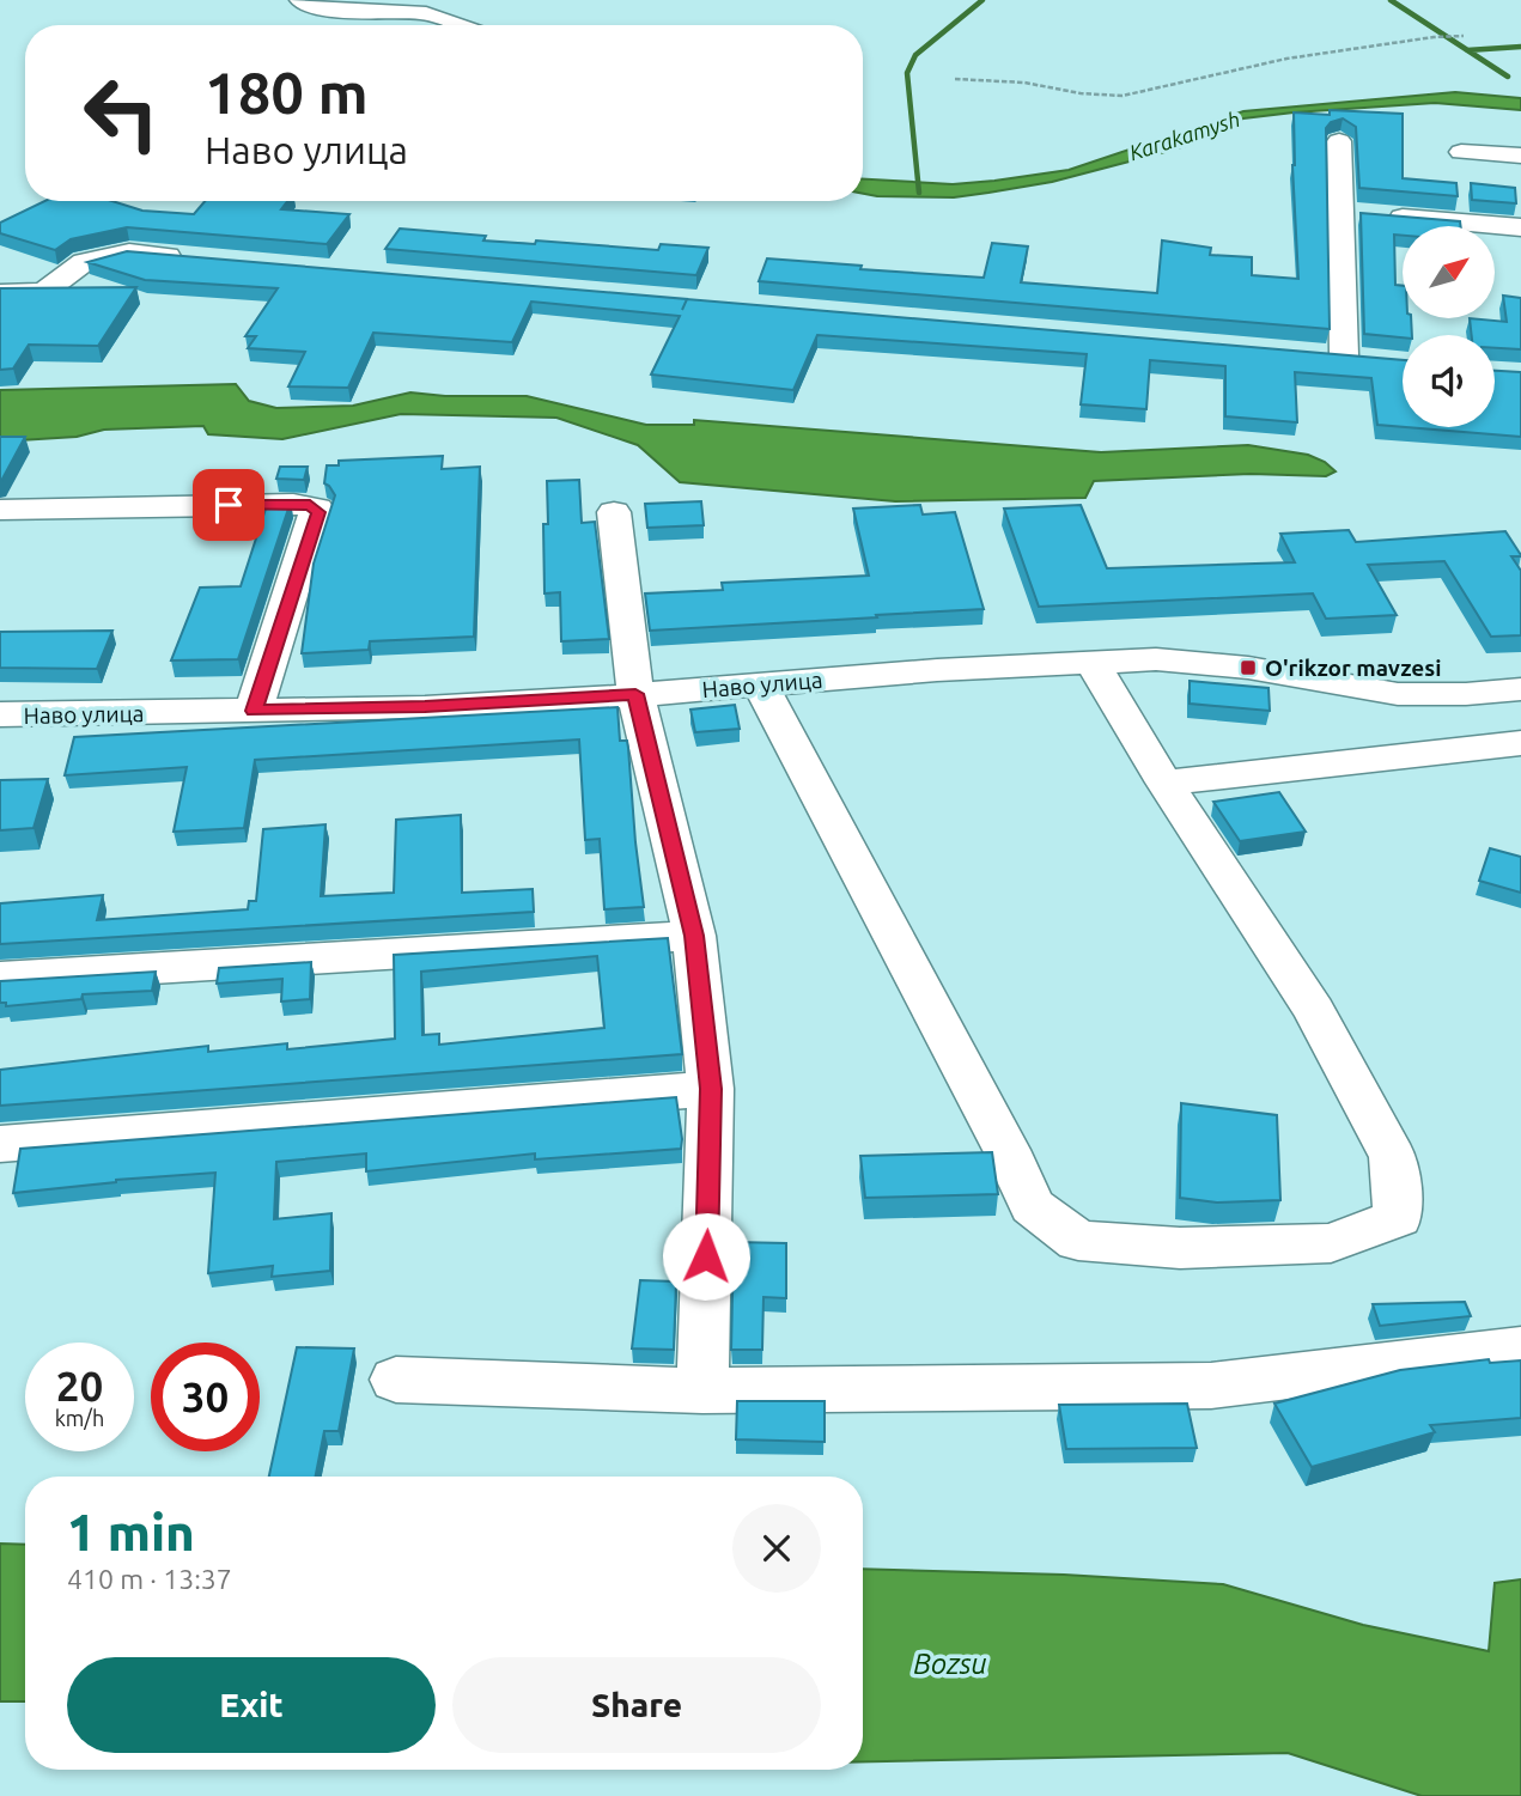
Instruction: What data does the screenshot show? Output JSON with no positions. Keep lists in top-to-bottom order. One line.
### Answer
{"streets":{"street":["Наво улица"]},"water":["Karakamysh","Bozsu"],"places":{"transit":["O'rikzor mavzesi"]},"north":"top right","page":{"turn":["180 m","Наво улица"],"speed":"20 km/h","limit":"30","heading":["1 min","410 m · 13:37"],"buttons":["Exit","Share"]}}
